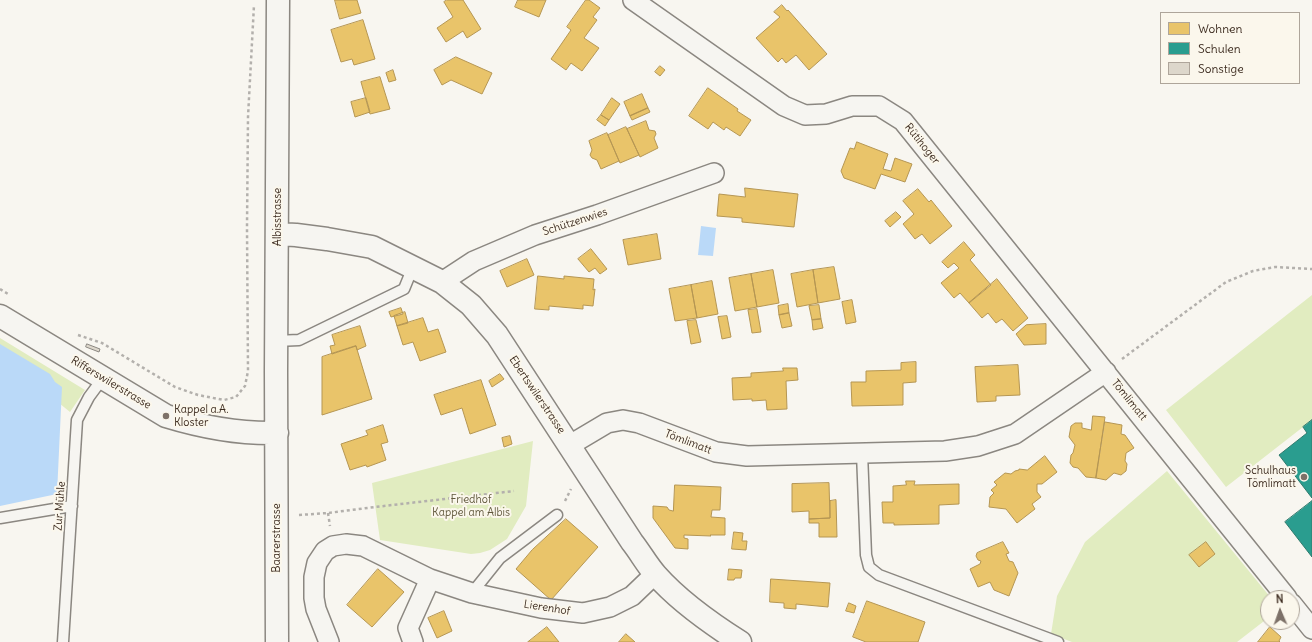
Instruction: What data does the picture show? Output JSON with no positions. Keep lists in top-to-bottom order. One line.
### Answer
{"streets":{"street":["Rütihoger","Albisstrasse","Schützenwies","Rifferswilerstrasse","Ebertswilerstrasse","Tömlimatt","Baarerstrasse","Lierenhof"],"lane":["Zur Mühle"]},"crossings":[["Rütihoger","Tömlimatt"],["Albisstrasse","Rifferswilerstrasse"],["Albisstrasse","Ebertswilerstrasse"],["Albisstrasse","Baarerstrasse"],["Schützenwies","Ebertswilerstrasse"],["Rifferswilerstrasse","Zur Mühle"],["Rifferswilerstrasse","Baarerstrasse"],["Ebertswilerstrasse","Tömlimatt"],["Ebertswilerstrasse","Lierenhof"]],"parks":["Friedhof Kappel am Albis"],"places":["Kappel a.A. Kloster","Schulhaus Tömlimatt"],"legend":["Wohnen","Schulen","Sonstige"],"north":"top"}
